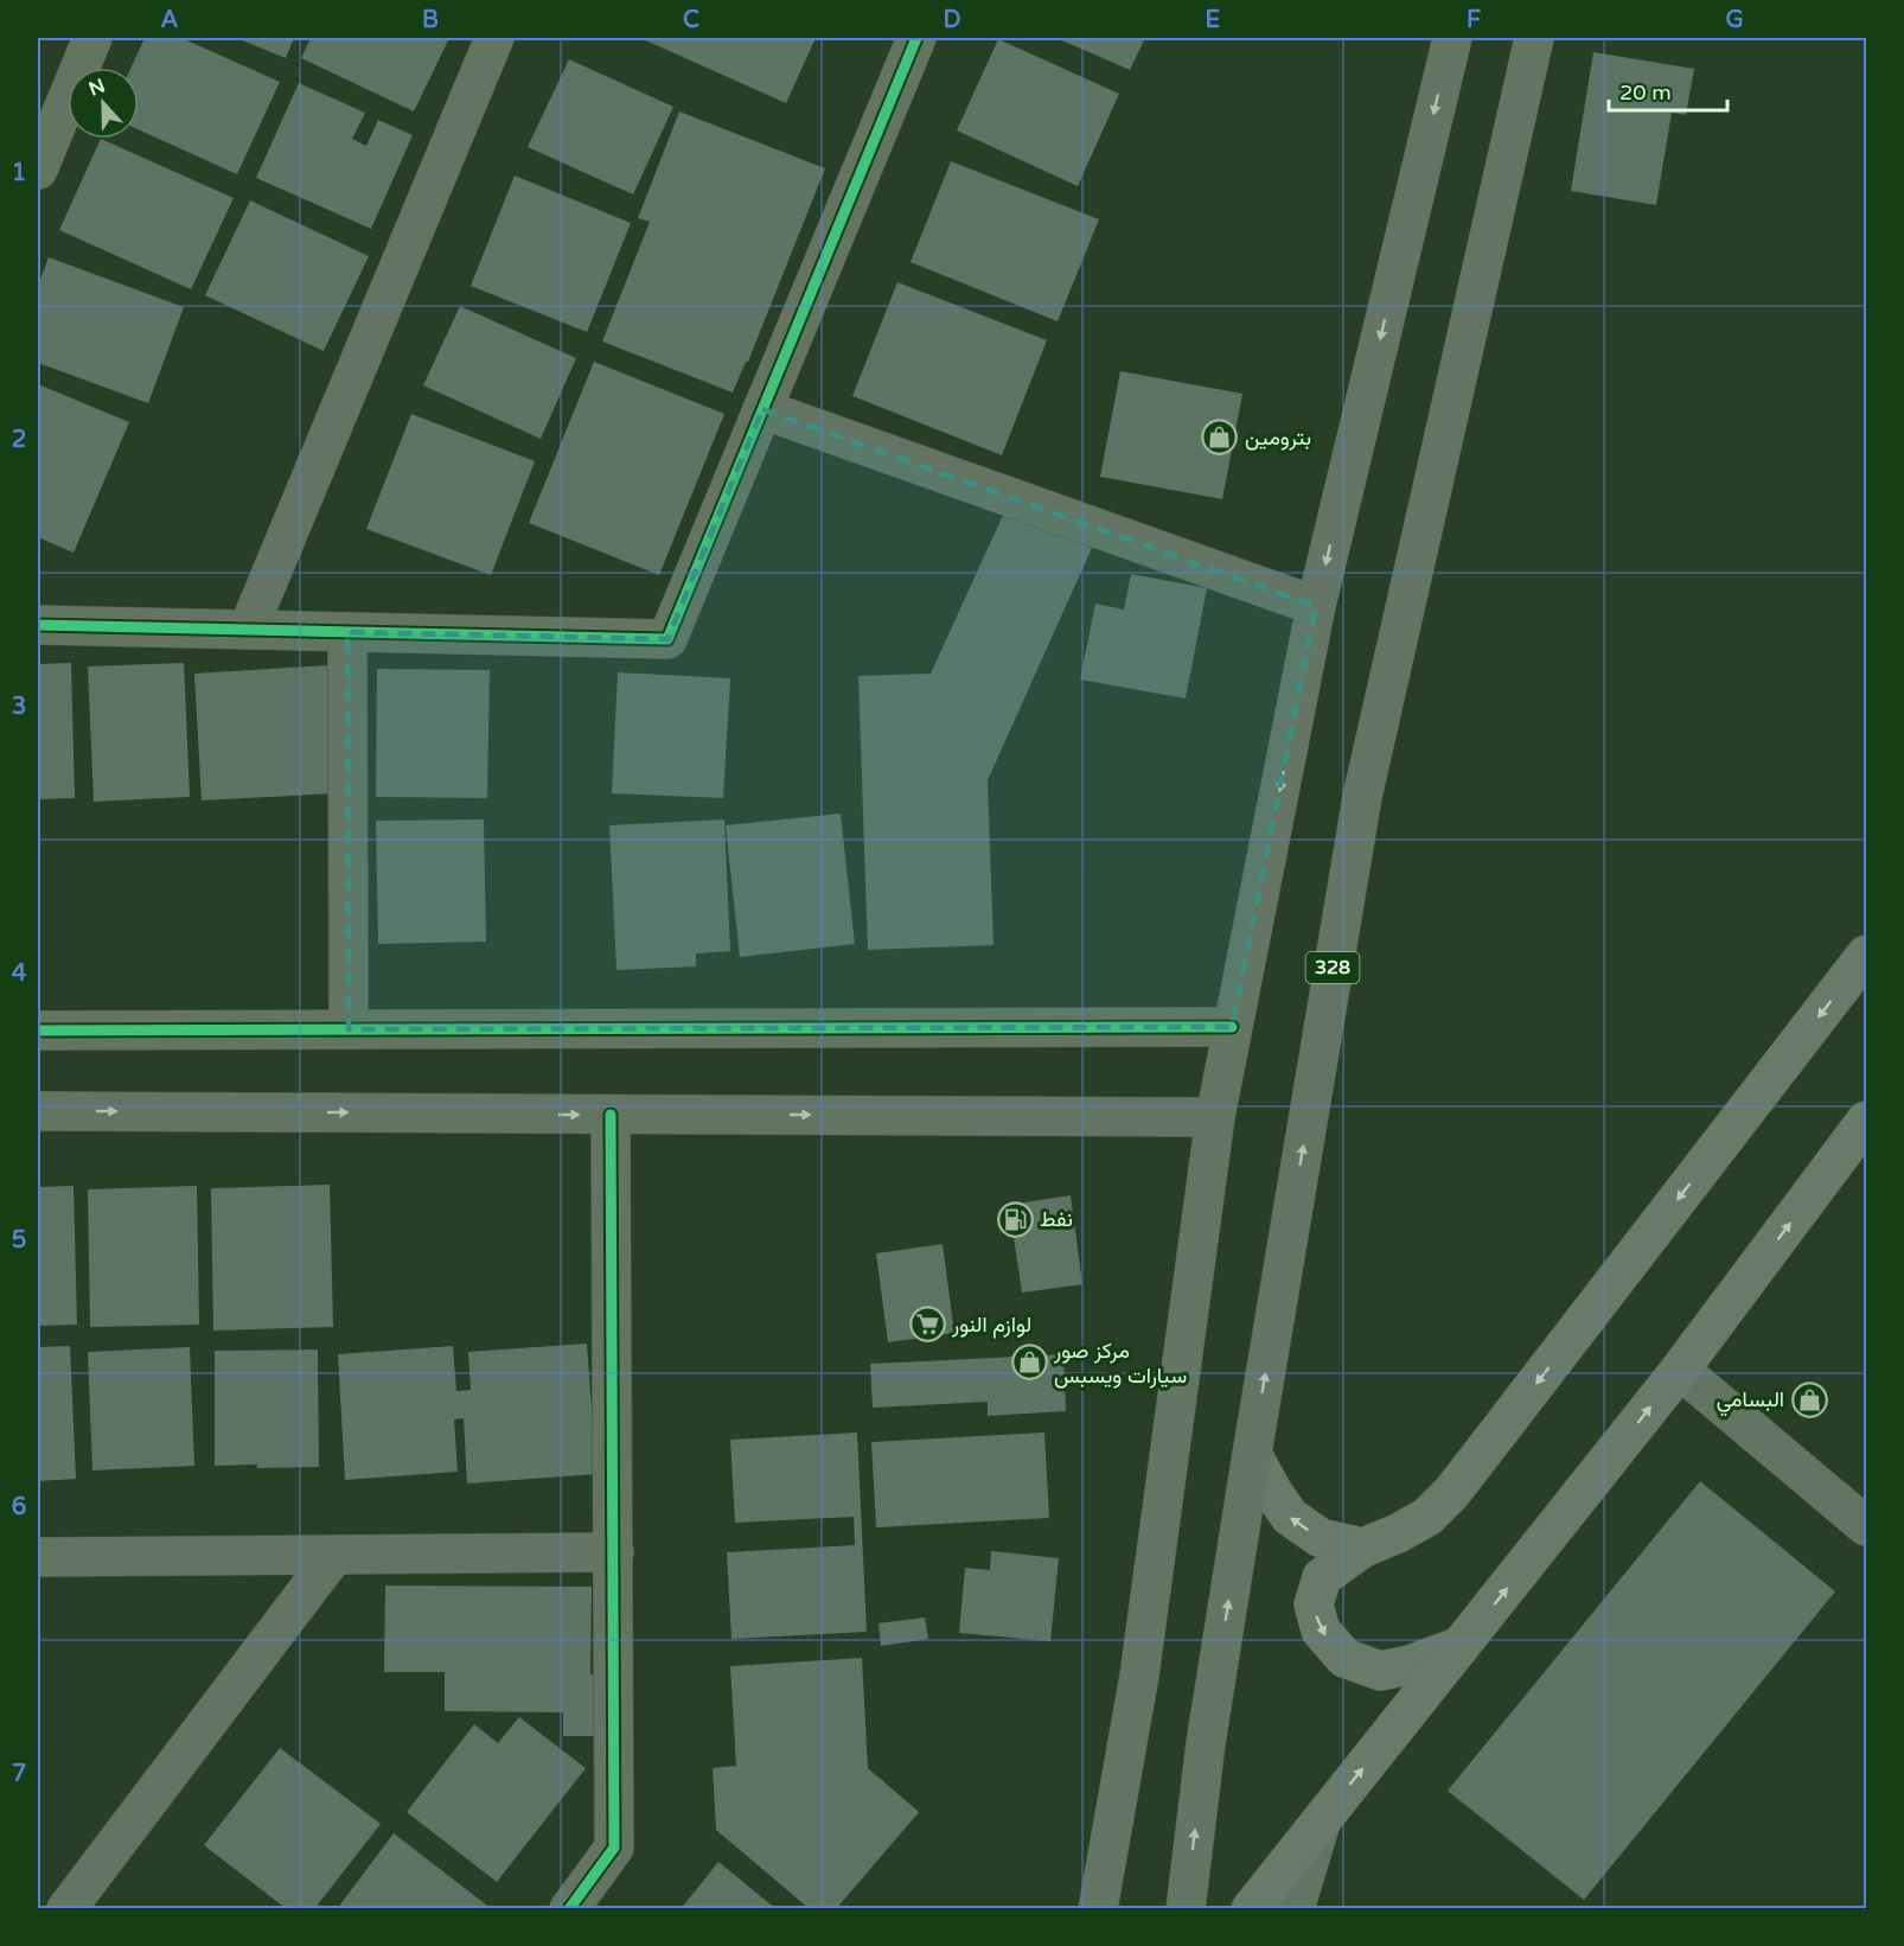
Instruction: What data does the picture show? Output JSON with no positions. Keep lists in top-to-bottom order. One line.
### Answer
{"streets":{"main road":["328"]},"places":{"shop":["بترومين","مركز صور سيارات ويسبس","البسامي"],"fuel station":["نفط"],"supermarket":["لوازم النور"]},"scale_bar":"20 m","north":"top","grid":{"columns":["A","B","C","D","E","F","G"],"rows":["1","2","3","4","5","6","7"]}}
